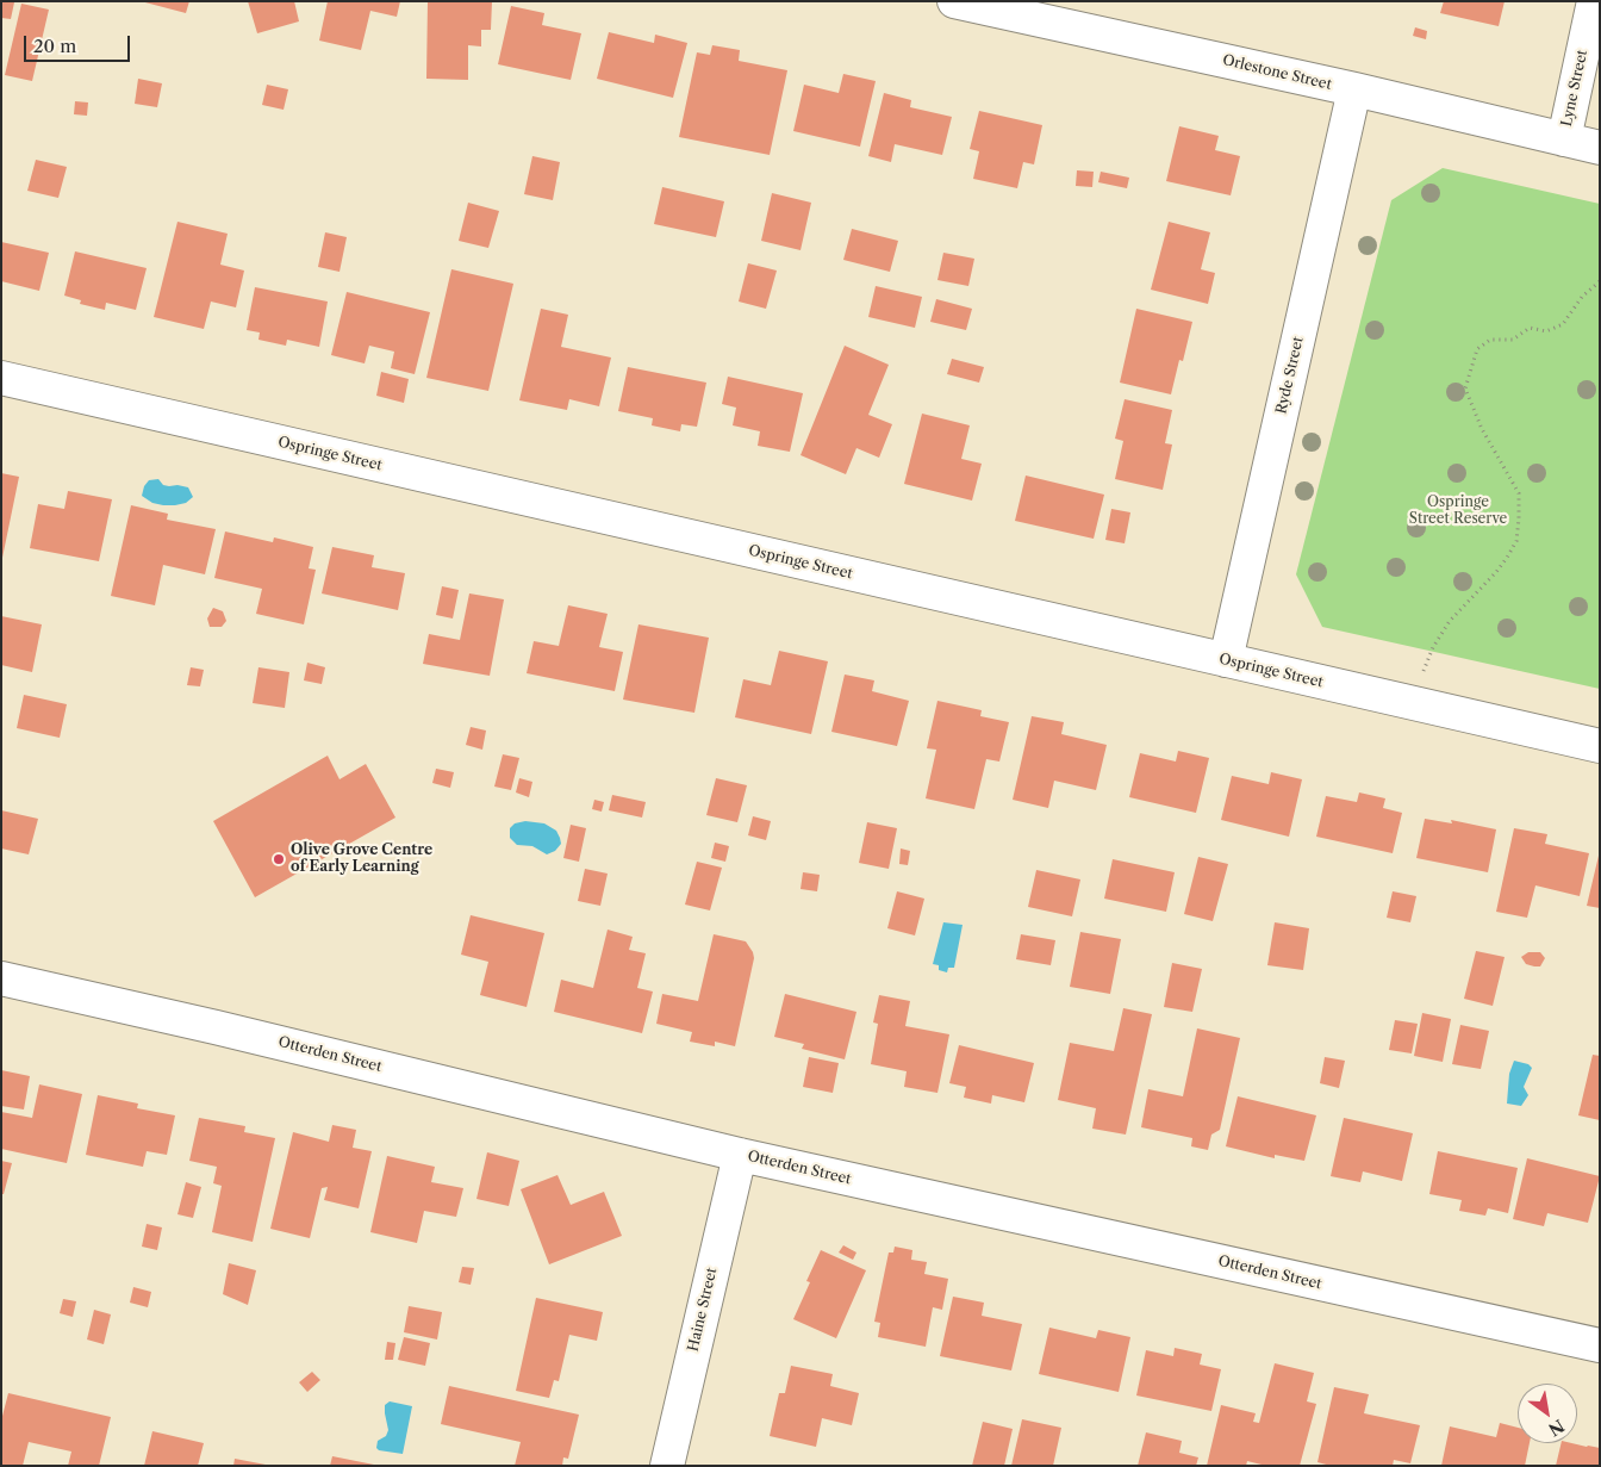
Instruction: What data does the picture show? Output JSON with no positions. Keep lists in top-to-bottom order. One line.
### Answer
{"streets":{"street":["Orlestone Street","Lyne Street","Ryde Street","Ospringe Street","Otterden Street","Haine Street"]},"crossings":[["Orlestone Street","Lyne Street"],["Orlestone Street","Ryde Street"],["Ryde Street","Ospringe Street"],["Otterden Street","Haine Street"]],"parks":["Ospringe Street Reserve"],"places":["Olive Grove Centre of Early Learning"],"scale_bar":"20 m","north":"bottom right"}
